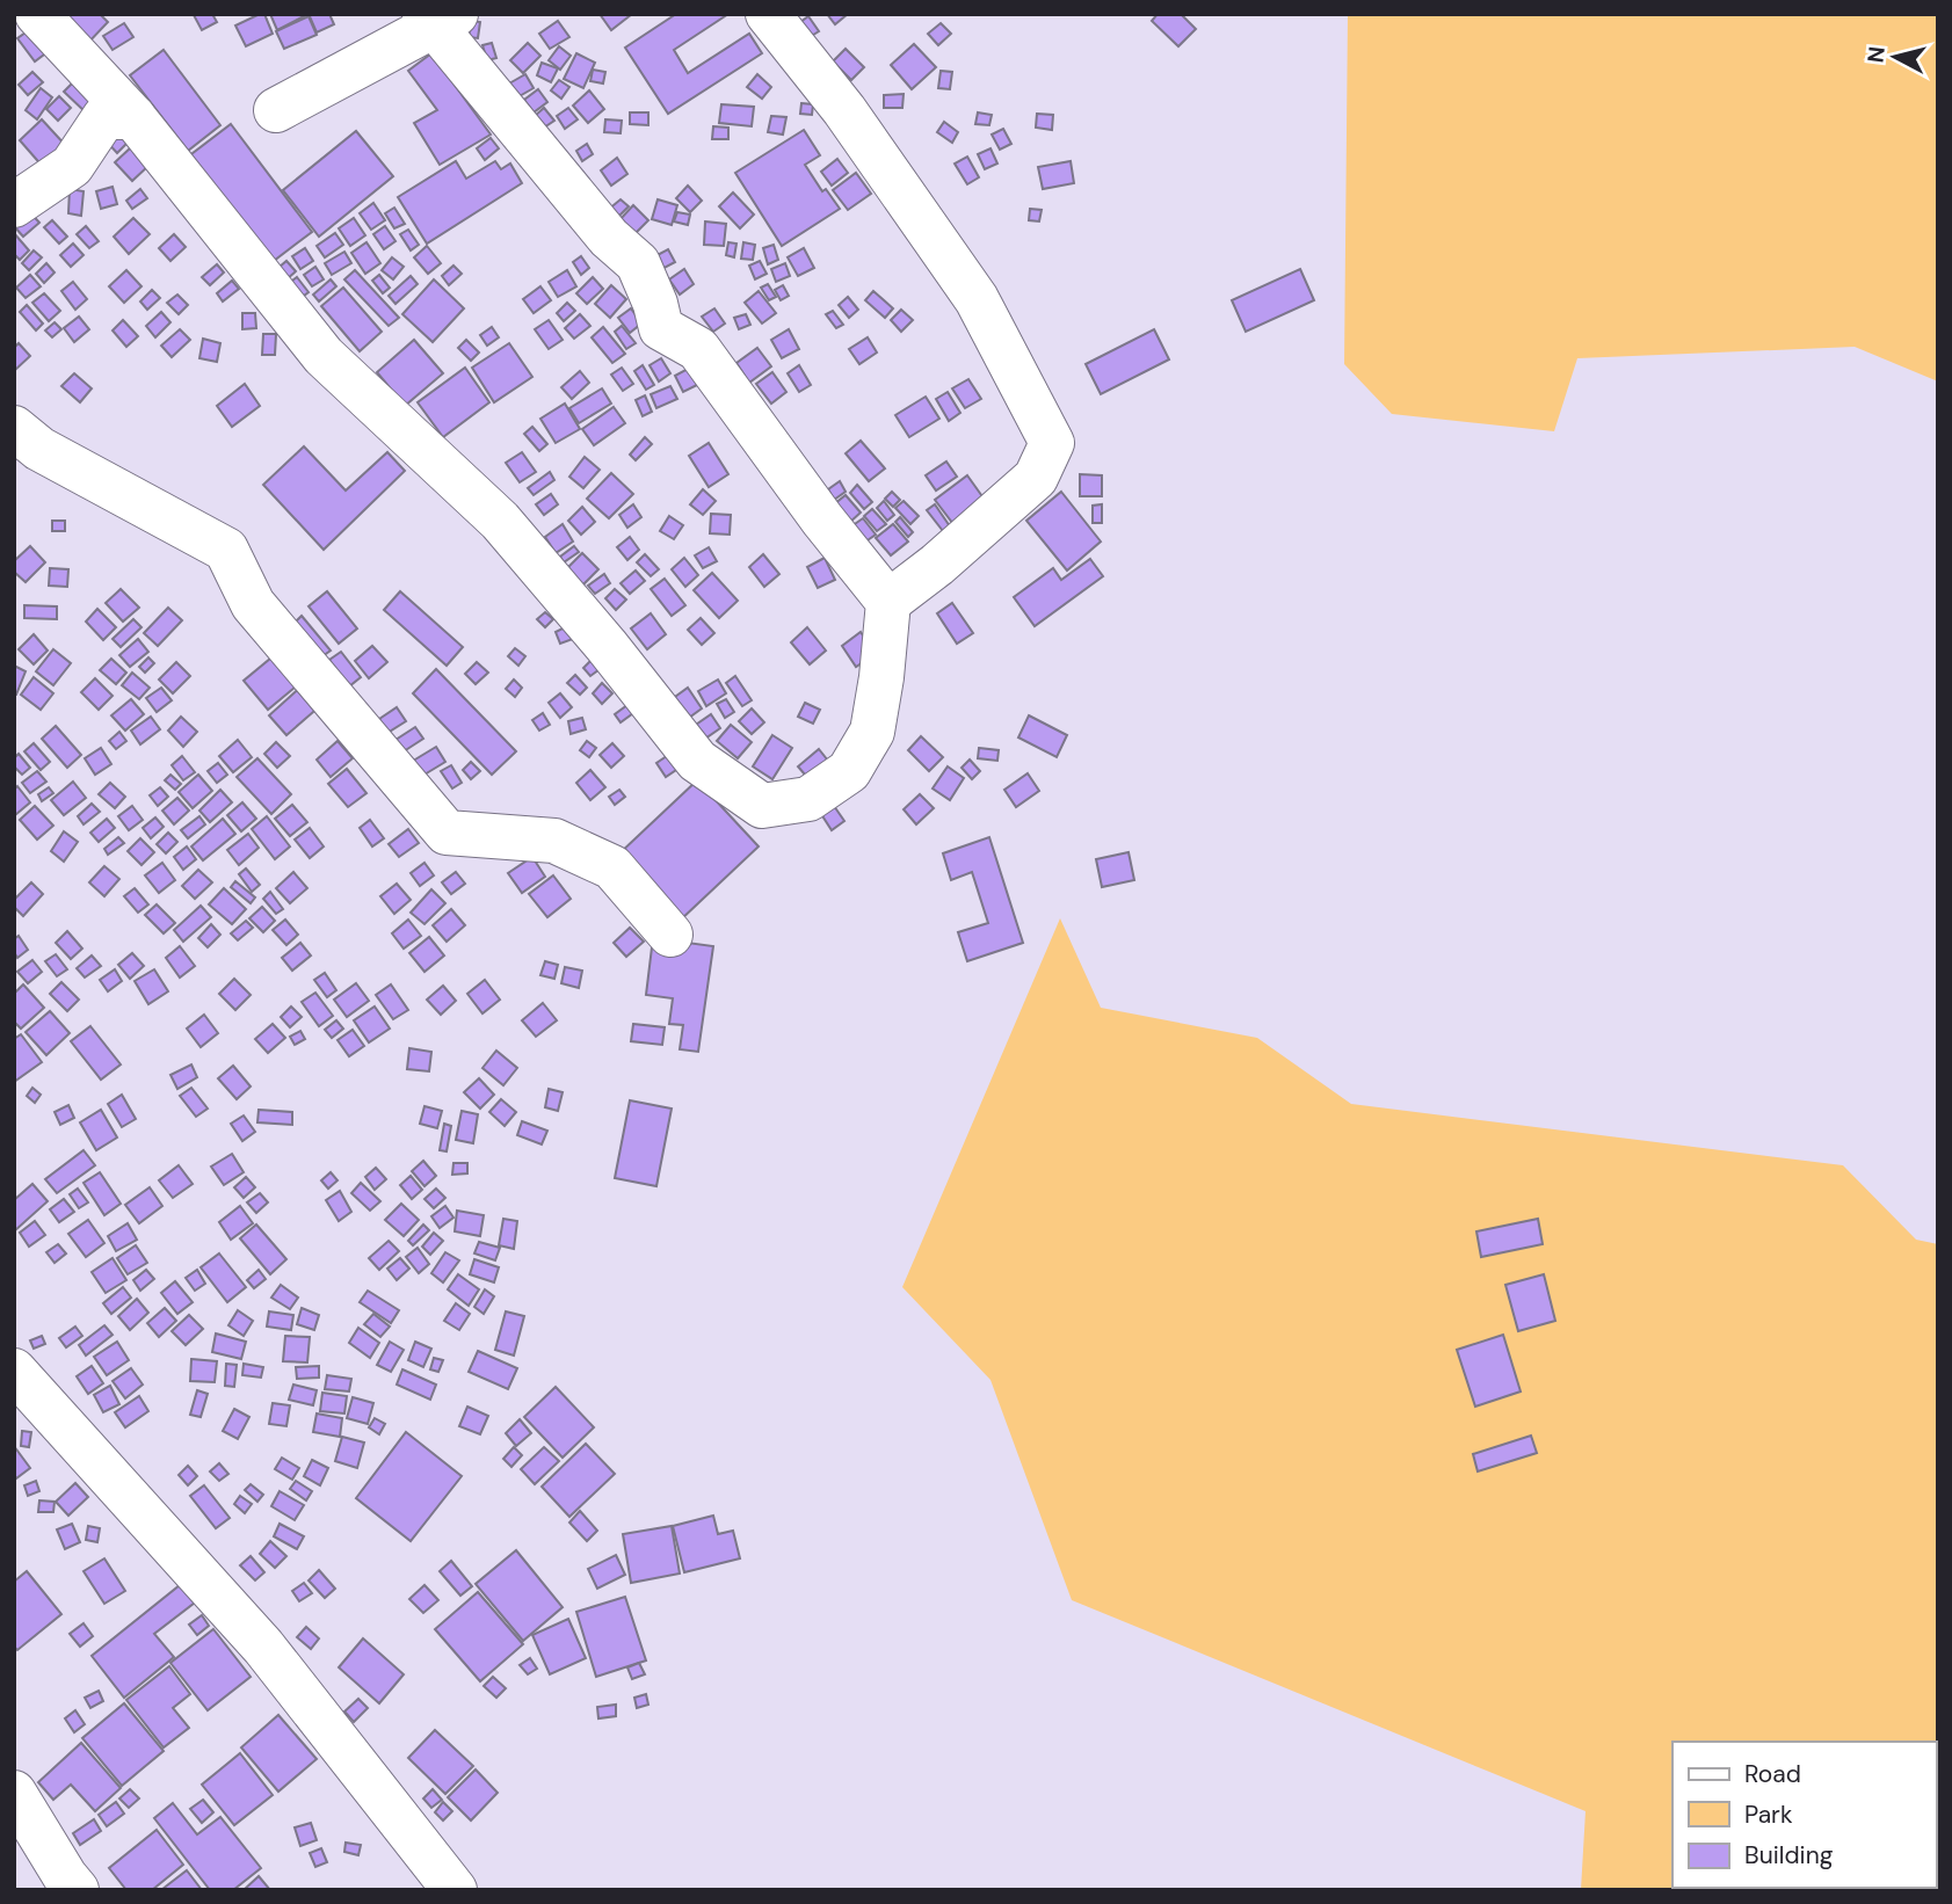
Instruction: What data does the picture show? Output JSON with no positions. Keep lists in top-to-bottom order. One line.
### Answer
{"legend":["Road","Park","Building"],"north":"left"}
